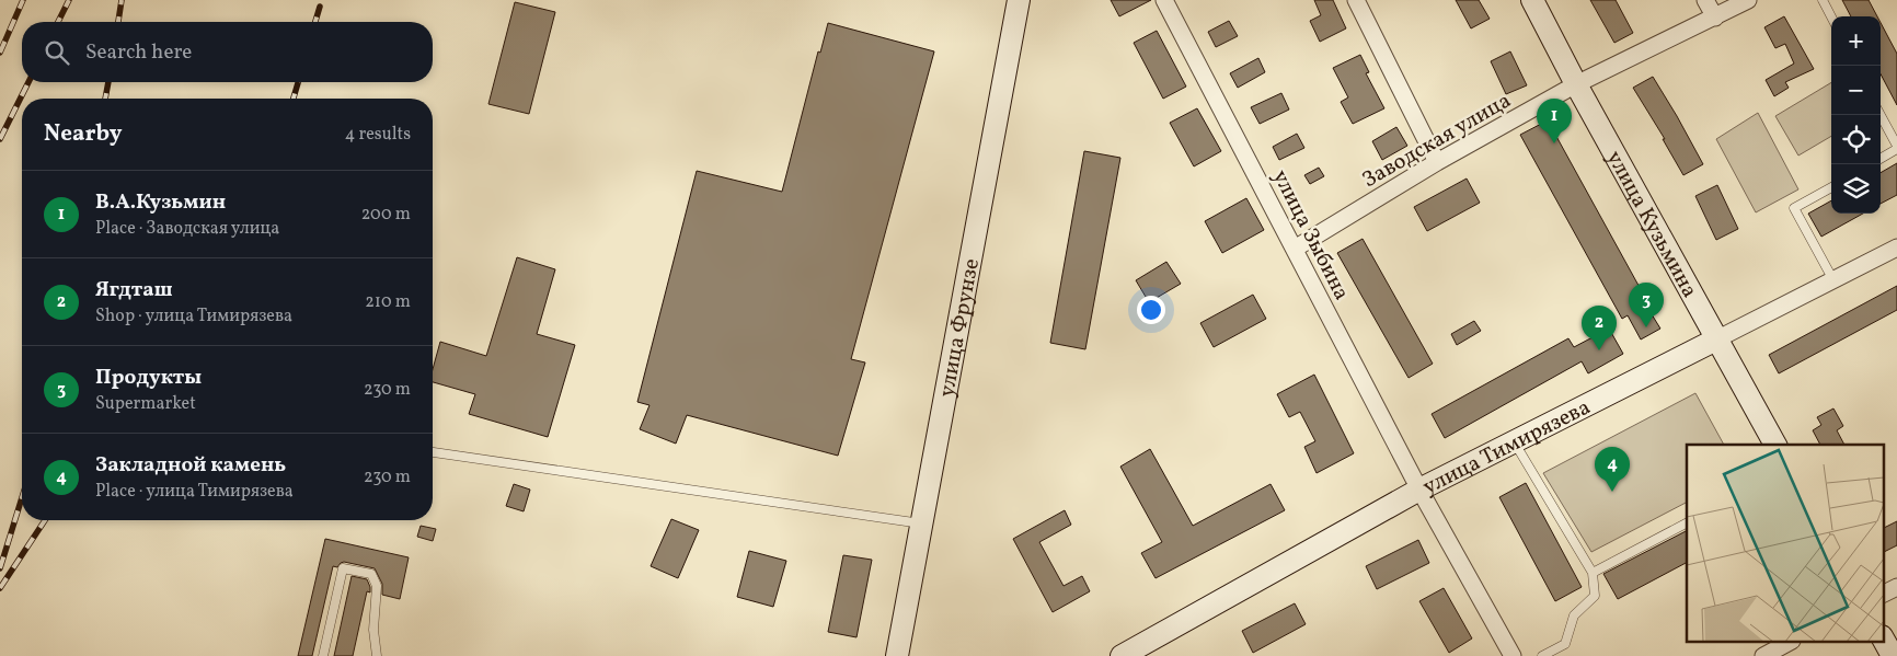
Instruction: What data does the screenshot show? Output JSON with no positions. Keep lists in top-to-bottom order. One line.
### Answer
{"streets":{"street":["Заводская улица","улица Кузьмина","улица Зыбина","улица Фрунзе","улица Тимирязева"]},"crossings":[["Заводская улица","улица Кузьмина"],["Заводская улица","улица Зыбина"],["улица Кузьмина","улица Тимирязева"],["улица Зыбина","улица Тимирязева"]],"page":{"map_buttons":["+","−"],"search":"Search here","pins":["1","3","2","4"],"heading":["Nearby","4 results"],"list":[{"mark":"1","name":"В.А.Кузьмин","note":"Place · Заводская улица","value":"200 m"},{"mark":"2","name":"Ягдташ","note":"Shop · улица Тимирязева","value":"210 m"},{"mark":"3","name":"Продукты","note":"Supermarket","value":"230 m"},{"mark":"4","name":"Закладной камень","note":"Place · улица Тимирязева","value":"230 m"}]}}
